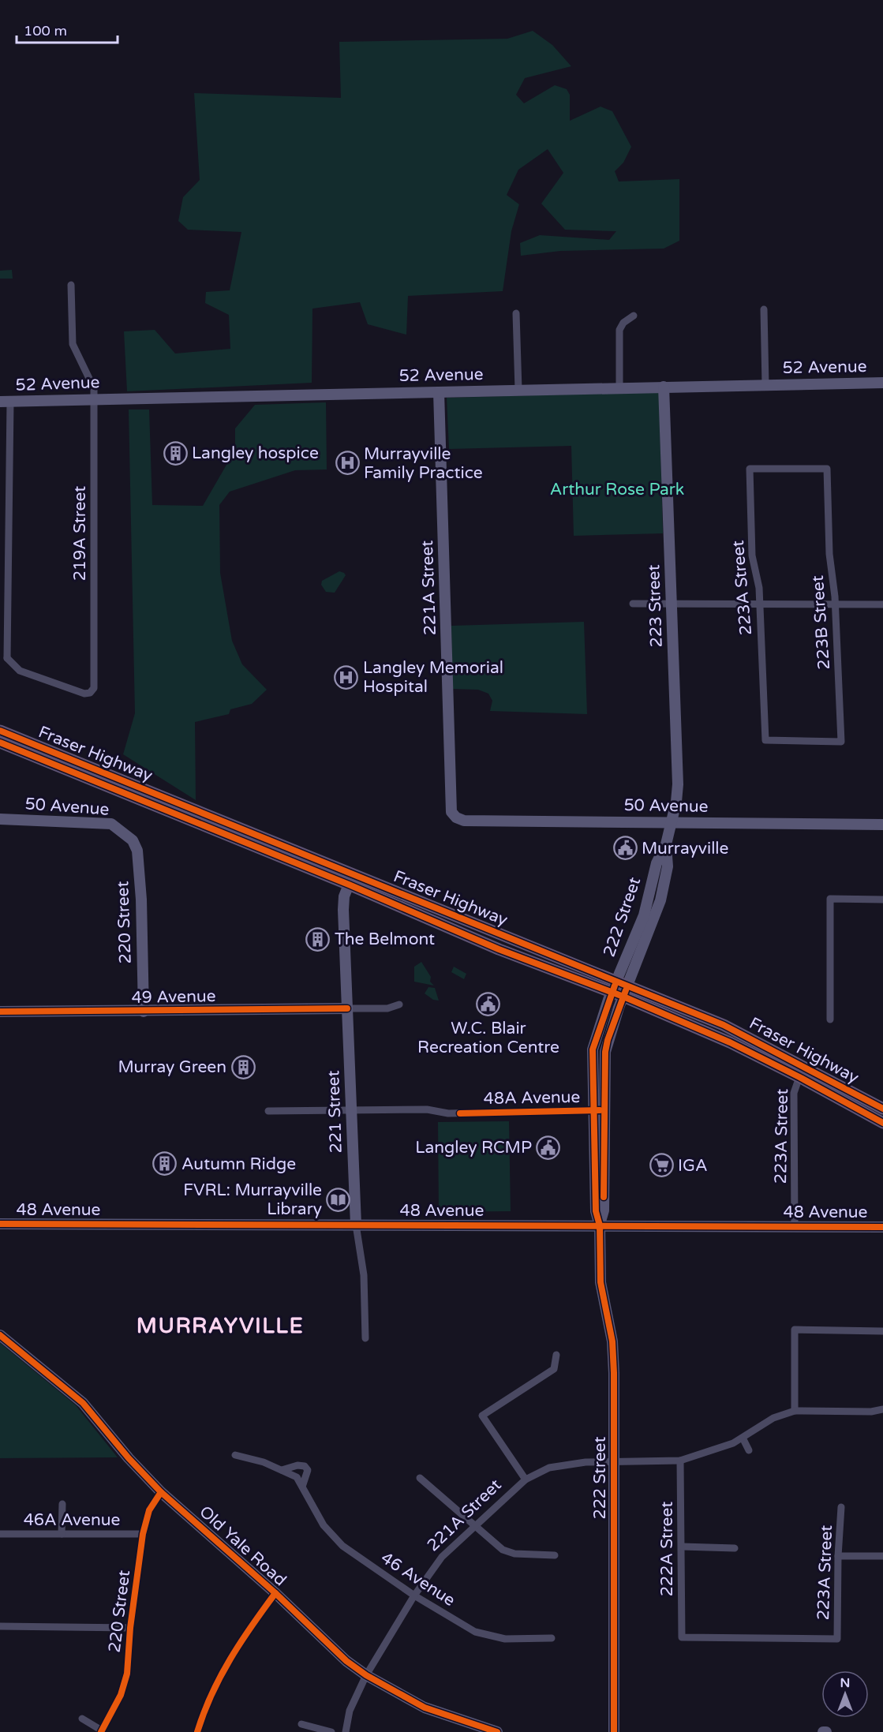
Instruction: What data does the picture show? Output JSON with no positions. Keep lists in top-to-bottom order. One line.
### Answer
{"streets":{"main road":["Fraser Highway"],"street":["52 Avenue","219A Street","221A Street","223A Street","223 Street","223B Street","50 Avenue","222 Street","220 Street","49 Avenue","48A Avenue","221 Street","48 Avenue","46A Avenue","Old Yale Road","222A Street","46 Avenue"]},"crossings":[["52 Avenue","219A Street"],["52 Avenue","221A Street"],["52 Avenue","223 Street"],["221A Street","50 Avenue"],["221A Street","222 Street"],["221A Street","Old Yale Road"],["221A Street","222A Street"],["221A Street","46 Avenue"],["223A Street","223B Street"],["223A Street","Fraser Highway"],["223A Street","48 Avenue"],["223A Street","222A Street"],["223 Street","50 Avenue"],["223 Street","222 Street"],["Fraser Highway","222 Street"],["Fraser Highway","221 Street"],["50 Avenue","222 Street"],["50 Avenue","220 Street"],["222 Street","48A Avenue"],["222 Street","48 Avenue"],["220 Street","49 Avenue"],["220 Street","46A Avenue"],["220 Street","Old Yale Road"],["49 Avenue","221 Street"],["48A Avenue","221 Street"],["221 Street","48 Avenue"]],"districts":["MURRAYVILLE"],"parks":["Arthur Rose Park"],"places":{"building":["Langley hospice","The Belmont","Murray Green","Autumn Ridge"],"hospital":["Murrayville Family Practice","Langley Memorial Hospital"],"public building":["Murrayville","W.C. Blair Recreation Centre","Langley RCMP"],"supermarket":["IGA"],"library":["FVRL: Murrayville Library"]},"scale_bar":"100 m","north":"top"}
